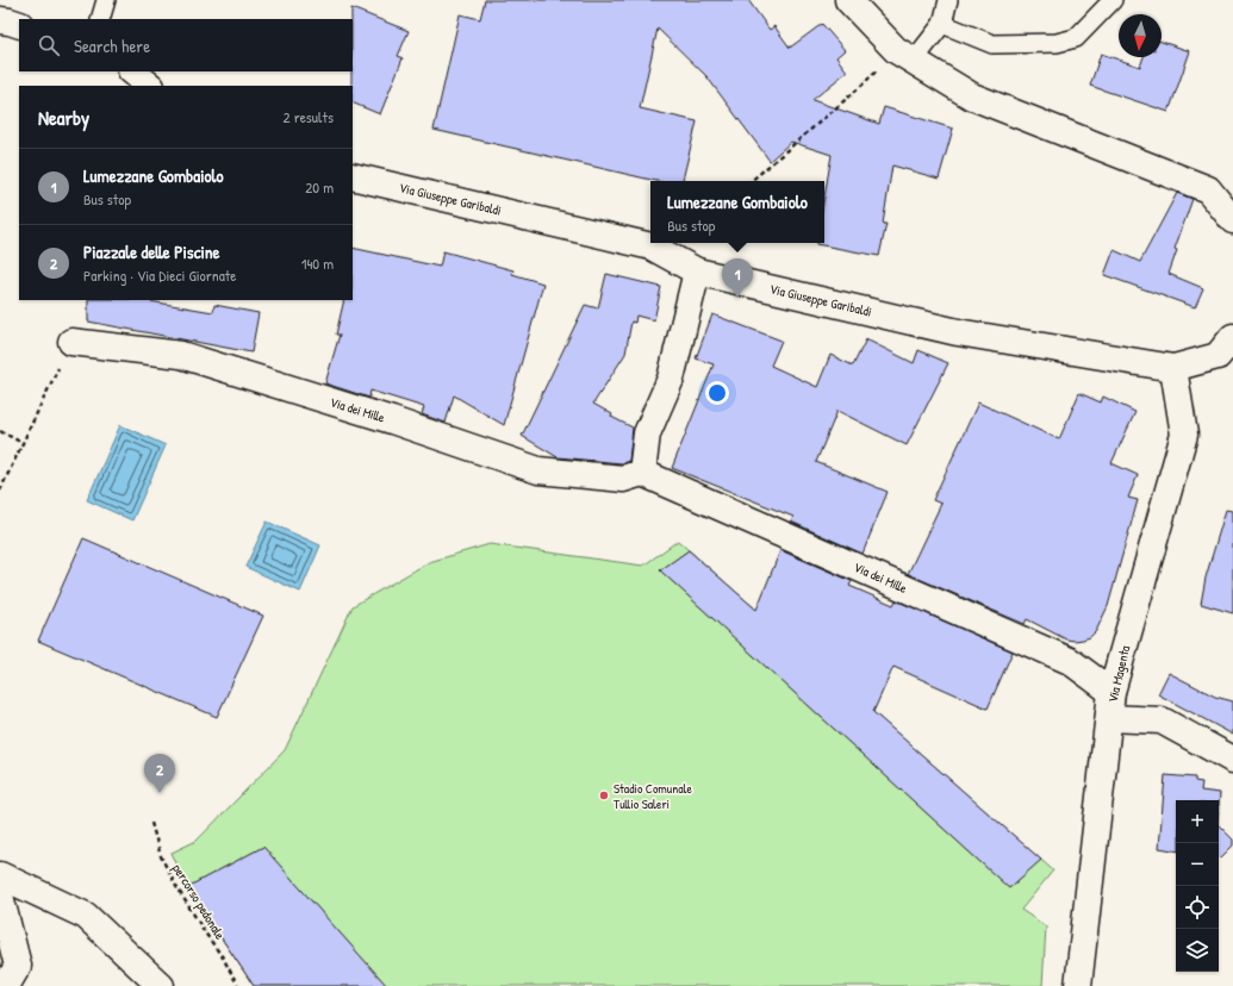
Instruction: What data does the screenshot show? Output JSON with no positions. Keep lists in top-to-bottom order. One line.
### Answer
{"streets":{"street":["Via Giuseppe Garibaldi","Via dei Mille","Via Magenta"],"path":["percorso pedonale"]},"crossings":[["Via Giuseppe Garibaldi","Via Magenta"],["Via dei Mille","Via Magenta"]],"places":["Stadio Comunale Tullio Saleri"],"north":"bottom","page":{"search":"Search here","heading":["Nearby","2 results"],"list":[{"mark":"1","name":"Lumezzane Gombaiolo","note":"Bus stop","value":"20 m"},{"mark":"2","name":"Piazzale delle Piscine","note":"Parking · Via Dieci Giornate","value":"140 m"}],"popup":["Lumezzane Gombaiolo","Bus stop"],"pins":["1","2"],"map_buttons":["+","−"]}}
